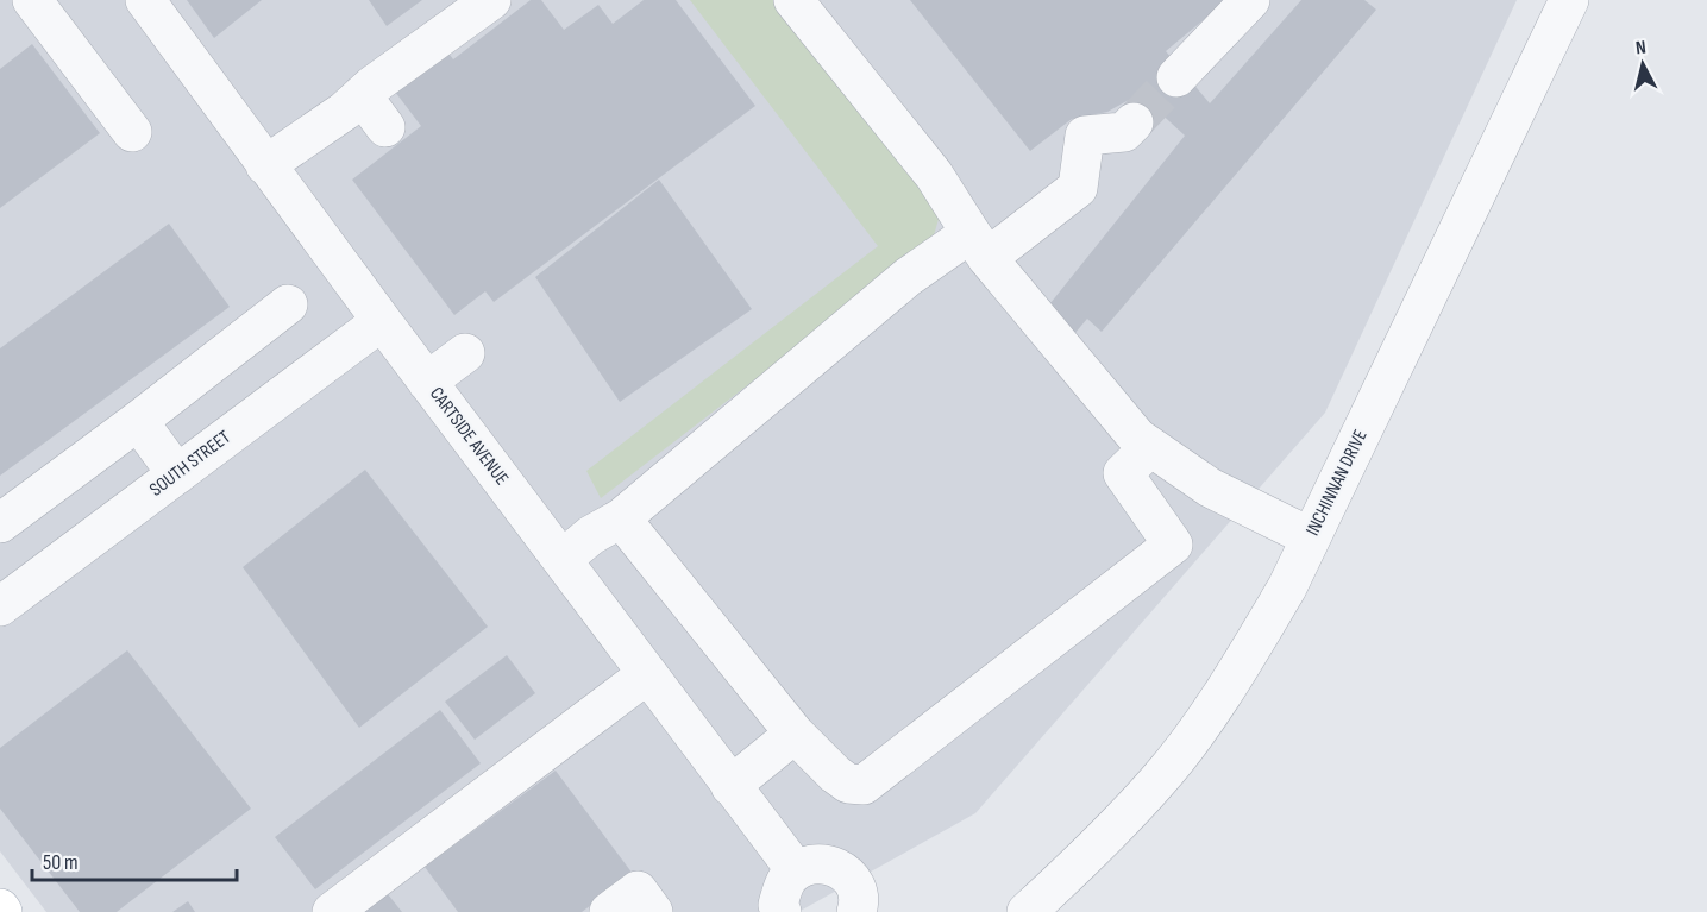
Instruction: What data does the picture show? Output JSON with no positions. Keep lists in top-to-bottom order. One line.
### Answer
{"streets":{"street":["CARTSIDE AVENUE","SOUTH STREET","INCHINNAN DRIVE"]},"crossings":[["CARTSIDE AVENUE","SOUTH STREET"]],"scale_bar":"50 m","north":"top"}
